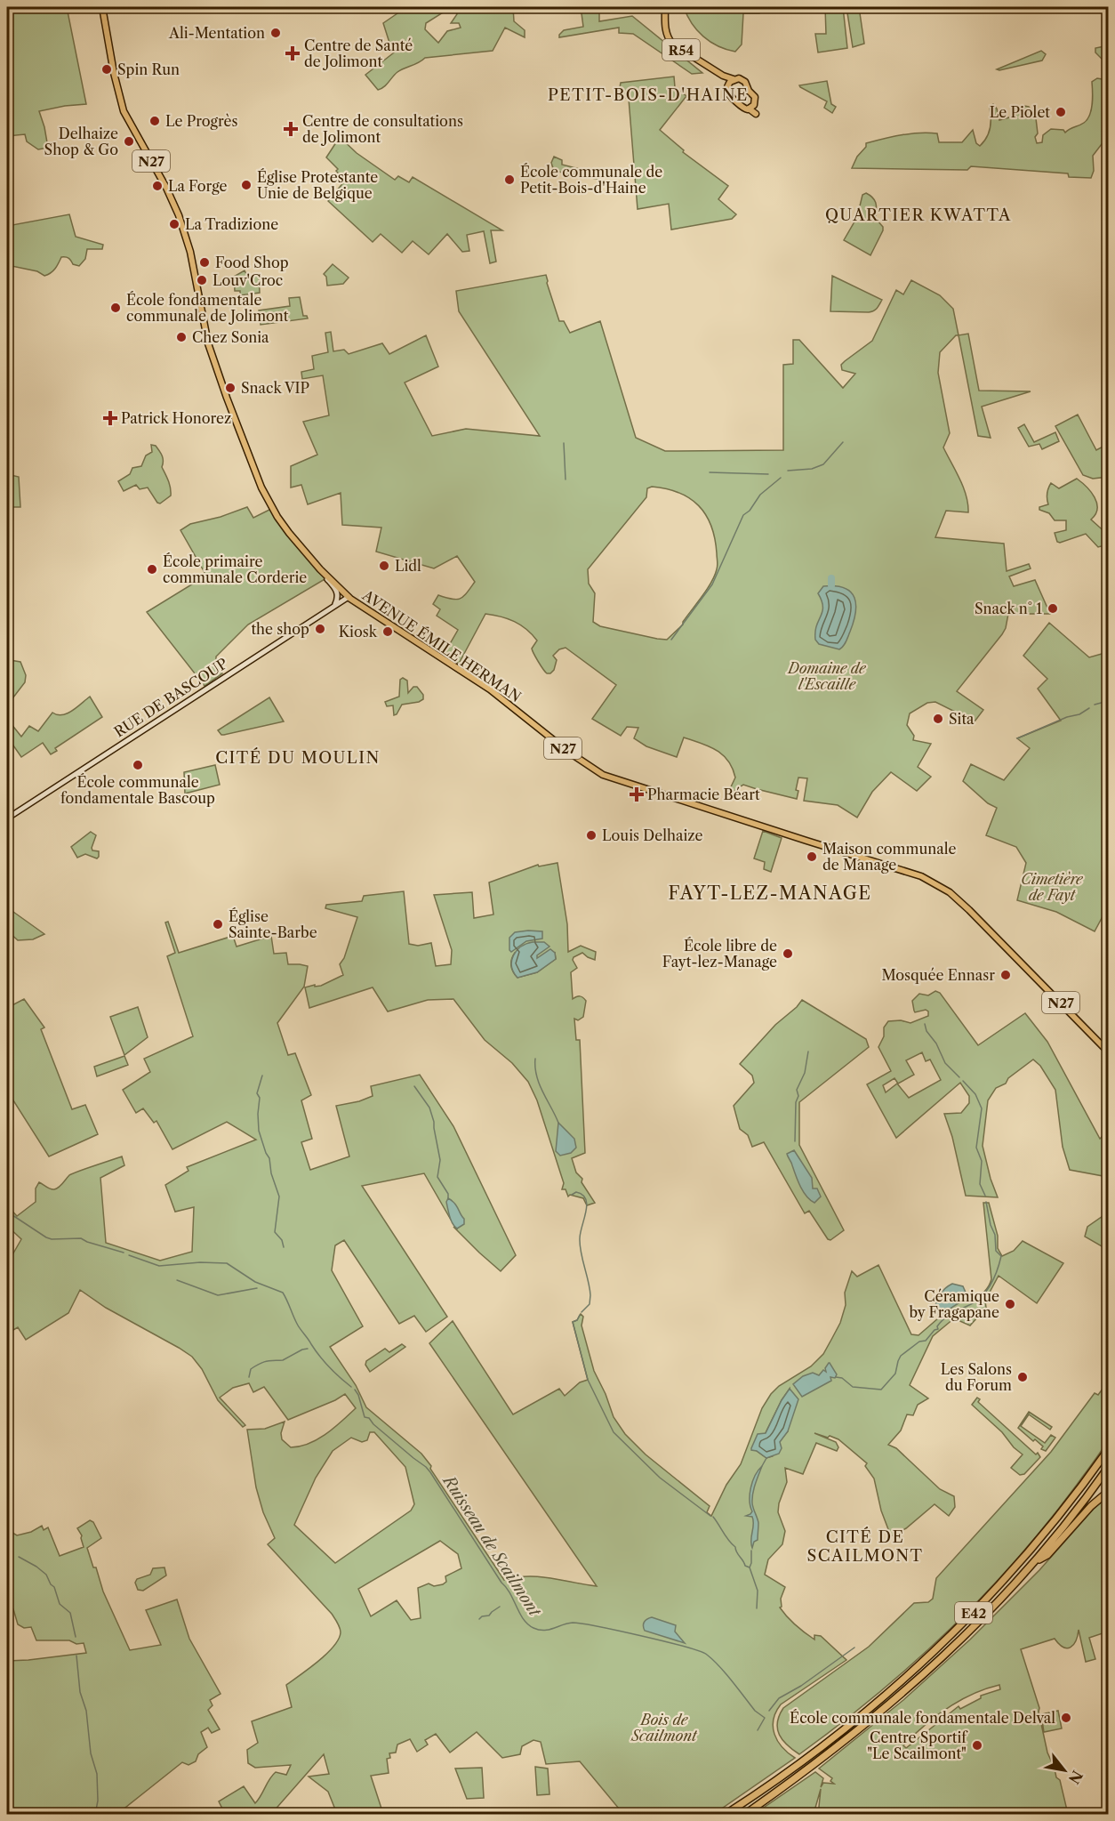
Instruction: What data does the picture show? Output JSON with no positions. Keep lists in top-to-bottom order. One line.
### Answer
{"streets":{"highway":["E42"],"main road":["R54","N27","AVENUE ÉMILE HERMAN","RUE DE BASCOUP"]},"crossings":[["AVENUE ÉMILE HERMAN","RUE DE BASCOUP"]],"districts":["PETIT-BOIS-D'HAINE","QUARTIER KWATTA","CITÉ DU MOULIN","FAYT-LEZ-MANAGE","CITÉ DE SCAILMONT"],"water":["Ruisseau de Scailmont"],"parks":["Domaine de l'Escaille","Cimetière de Fayt","Bois de Scailmont"],"places":{"other":["Ali-Mentation","Spin Run","Le Piolet","Le Progrès","Delhaize Shop & Go","École communale de Petit-Bois-d'Haine","Église Protestante Unie de Belgique","La Forge","La Tradizione","Food Shop","Louv'Croc","École fondamentale communale de Jolimont","Chez Sonia","Snack VIP","Lidl","École primaire communale Corderie","Snack n° 1","the shop","Kiosk","Sita","École communale fondamentale Bascoup","Louis Delhaize","Maison communale de Manage","Église Sainte-Barbe","École libre de Fayt-lez-Manage","Mosquée Ennasr","Céramique by Fragapane","Les Salons du Forum","École communale fondamentale Delval","Centre Sportif \"Le Scailmont\""],"health":["Centre de Santé de Jolimont","Centre de consultations de Jolimont","Patrick Honorez","Pharmacie Béart"]},"north":"bottom right"}
